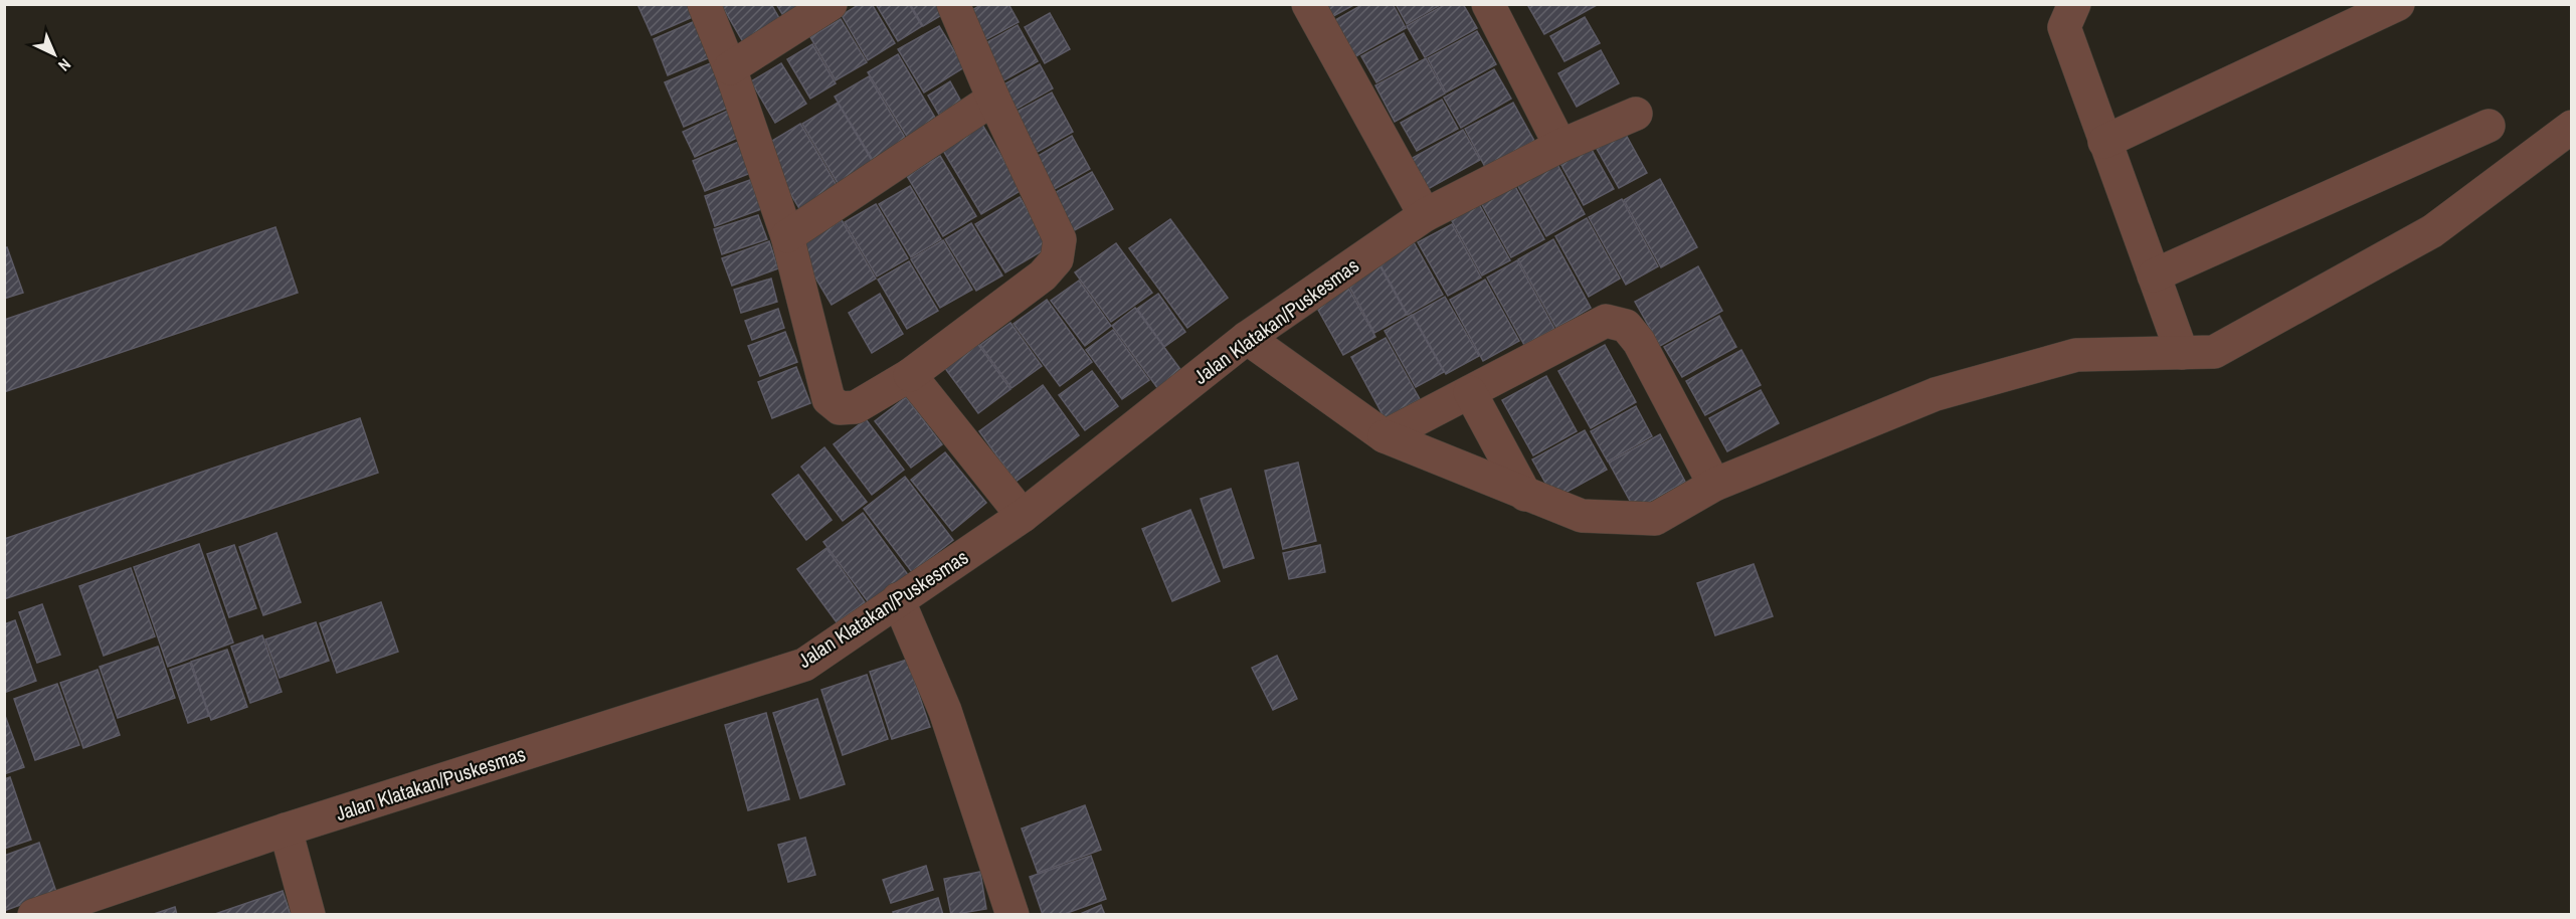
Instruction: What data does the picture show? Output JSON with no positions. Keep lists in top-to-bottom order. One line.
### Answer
{"streets":{"street":["Jalan Klatakan/Puskesmas"]},"north":"bottom right"}
